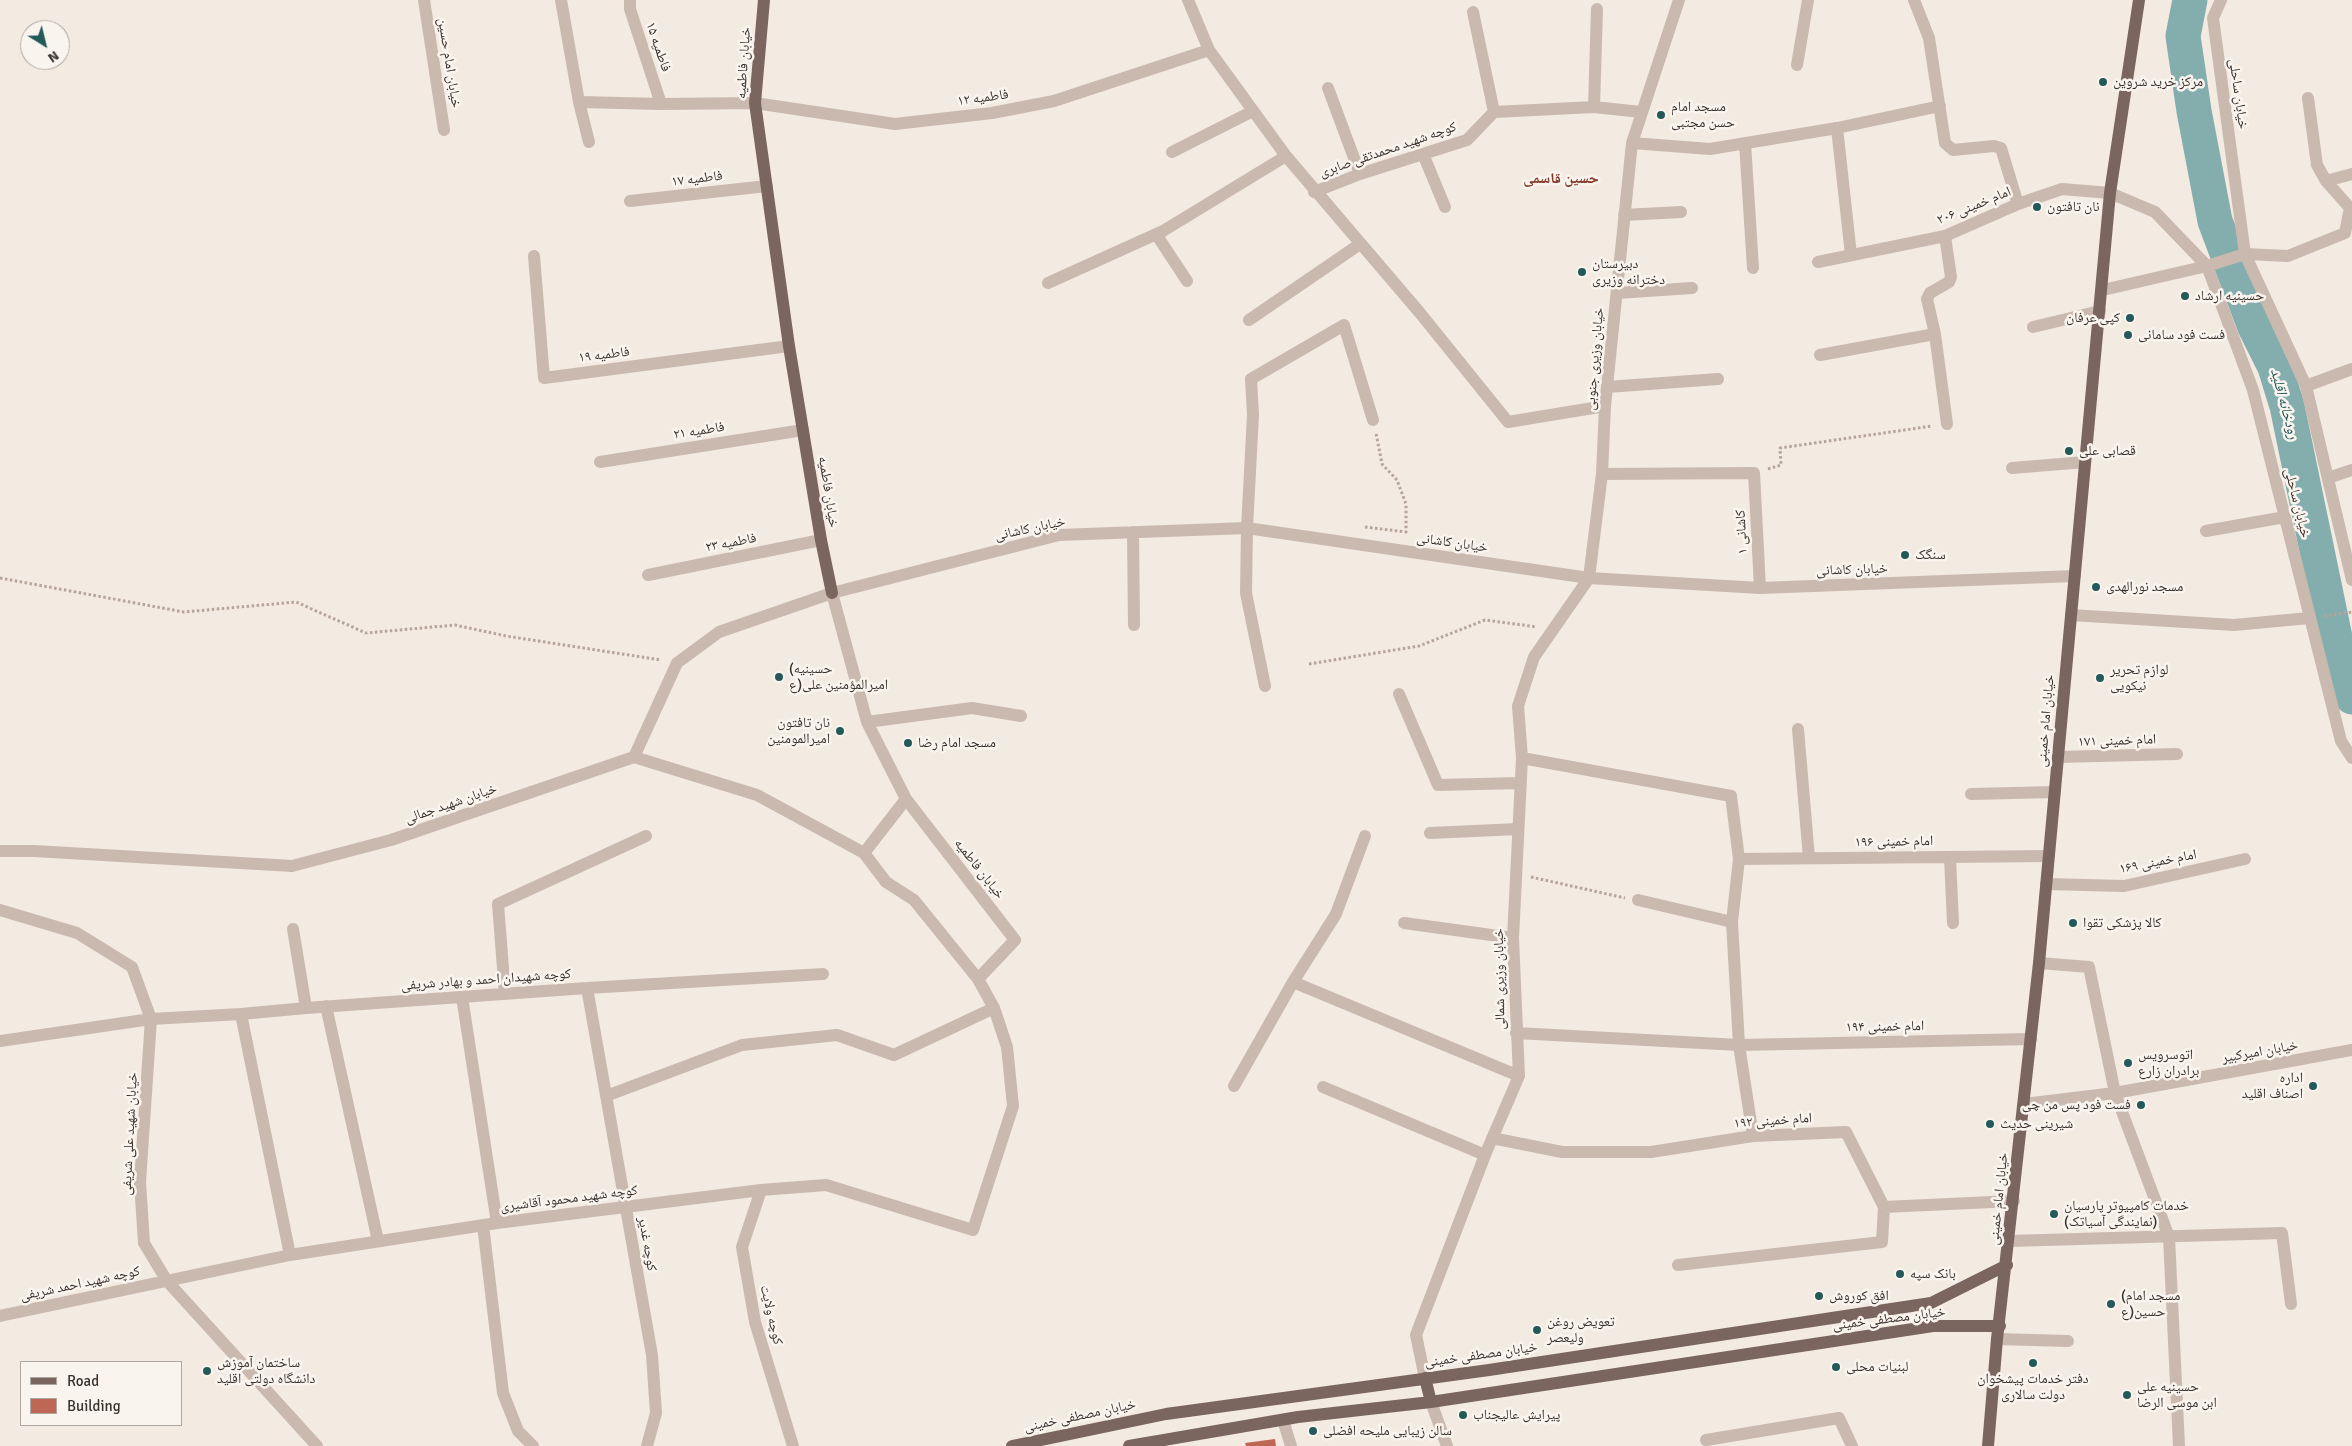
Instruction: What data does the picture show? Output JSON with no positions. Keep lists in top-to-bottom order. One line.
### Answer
{"streets":{"main road":["خیابان فاطمیه","خیابان امام خمینی","خیابان مصطفی خمینی"],"street":["فاطمیه ۱۵","خیابان امام حسین","خیابان ساحلی","فاطمیه ۱۲","کوچه شهید محمدتقی صابری","فاطمیه ۱۷","امام خمینی ۲۰۶","فاطمیه ۱۹","خیابان وزیری جنوبی","فاطمیه ۲۱","خیابان کاشانی","کاشانی ۱","فاطمیه ۲۳","امام خمینی ۱۷۱","خیابان شهید جمالی","امام خمینی ۱۹۶","امام خمینی ۱۶۹","خیابان وزیری شمالی","کوچه شهیدان احمد و بهادر شریفی","امام خمینی ۱۹۴","خیابان امیرکبیر","امام خمینی ۱۹۲","خیابان شهید علی شریفی","کوچه شهید محمود آقاشیری","کوچه غدیر","کوچه شهید احمد شریفی","کوچه ولایت"]},"crossings":[["خیابان فاطمیه","فاطمیه ۱۲"],["خیابان فاطمیه","فاطمیه ۱۷"],["خیابان فاطمیه","فاطمیه ۱۹"],["خیابان فاطمیه","فاطمیه ۲۱"],["خیابان فاطمیه","خیابان کاشانی"],["خیابان فاطمیه","فاطمیه ۲۳"],["خیابان ساحلی","امام خمینی ۲۰۶"],["امام خمینی ۲۰۶","خیابان امام خمینی"],["خیابان وزیری جنوبی","خیابان کاشانی"],["خیابان وزیری جنوبی","خیابان وزیری شمالی"],["خیابان کاشانی","کاشانی ۱"],["خیابان کاشانی","خیابان امام خمینی"],["خیابان کاشانی","خیابان وزیری شمالی"],["خیابان امام خمینی","امام خمینی ۱۷۱"],["خیابان امام خمینی","امام خمینی ۱۹۶"],["خیابان امام خمینی","امام خمینی ۱۶۹"],["خیابان امام خمینی","امام خمینی ۱۹۴"],["خیابان امام خمینی","خیابان امیرکبیر"],["خیابان امام خمینی","خیابان مصطفی خمینی"],["خیابان وزیری شمالی","امام خمینی ۱۹۴"],["خیابان وزیری شمالی","امام خمینی ۱۹۲"],["خیابان وزیری شمالی","خیابان مصطفی خمینی"],["کوچه شهیدان احمد و بهادر شریفی","خیابان شهید علی شریفی"],["کوچه شهیدان احمد و بهادر شریفی","کوچه غدیر"],["خیابان شهید علی شریفی","کوچه شهید محمود آقاشیری"],["خیابان شهید علی شریفی","کوچه شهید احمد شریفی"],["کوچه شهید محمود آقاشیری","کوچه غدیر"],["کوچه شهید محمود آقاشیری","کوچه شهید احمد شریفی"],["کوچه شهید محمود آقاشیری","کوچه ولایت"]],"districts":["حسین قاسمی"],"water":["رودخانه اقلید"],"places":["مرکز خرید شروین","مسجد امام حسن مجتبی","نان تافتون","دبیرستان دخترانه وزیری","حسینیه ارشاد","کپی عرفان","فست فود سامانی","قصابی علی","سنگک","مسجد نورالهدی","(حسینیه امیرالمؤمنین علی(ع","لوازم تحریر نیکویی","نان تافتون امیرالمومنین","مسجد امام رضا","کالا پزشکی تقوا","اتوسرویس برادران زارع","اداره اصناف اقلید","فست فود پس من چی","شیرینی حدیث","خدمات کامپیوتر پارسیان (نمایندگی آسیاتک)","بانک سپه","افق کوروش","(مسجد امام حسین(ع","تعویض روغن ولیعصر","دفتر خدمات پیشخوان دولت سالاری","لبنیات محلی","ساختمان آموزش دانشگاه دولتی اقلید","حسینیه علی ابن موسی الرضا","پیرایش عالیجناب","سالن زیبایی ملیحه افضلی"],"legend":["Road","Building"],"north":"bottom right"}
